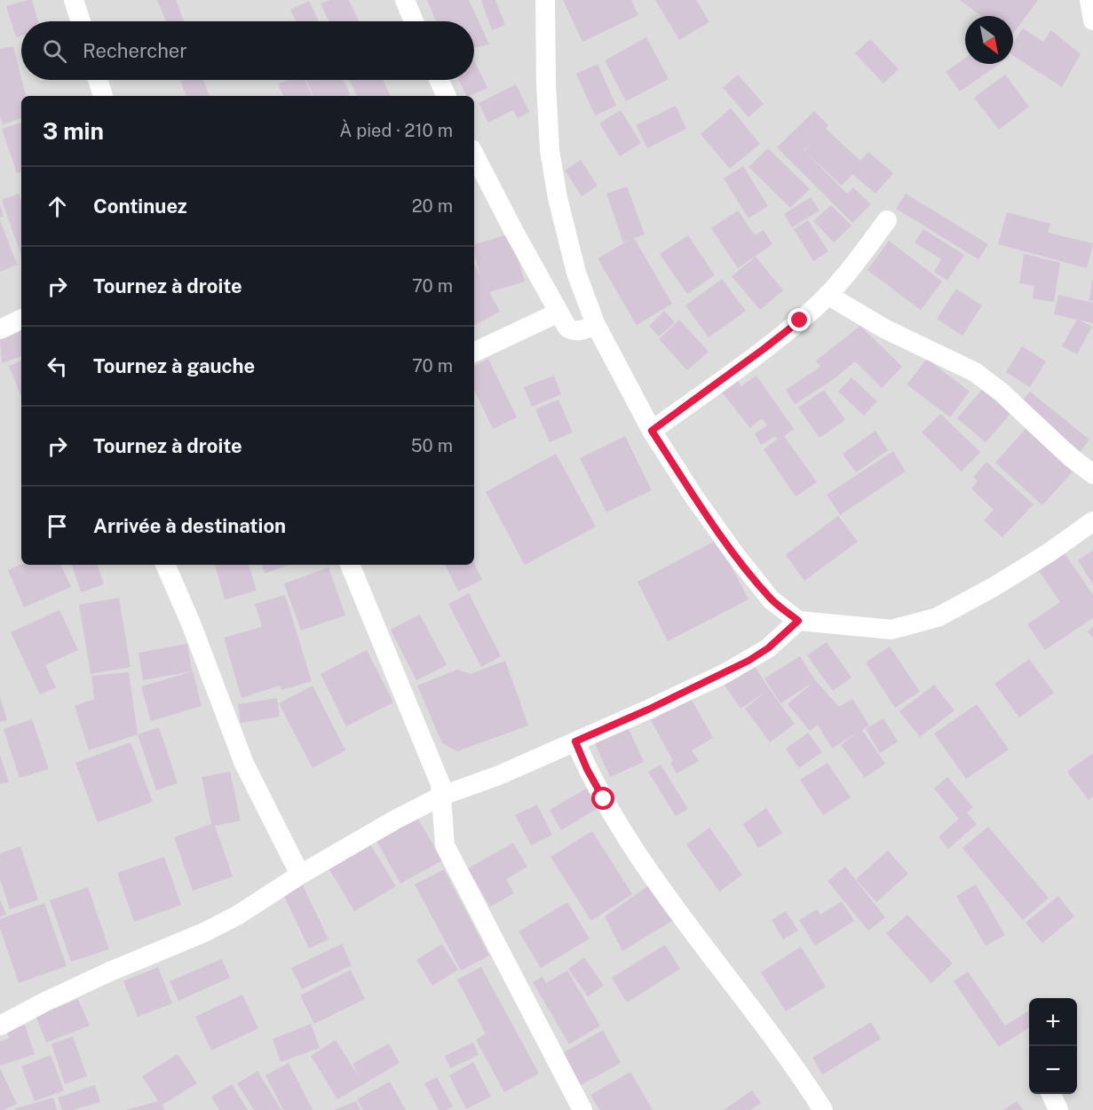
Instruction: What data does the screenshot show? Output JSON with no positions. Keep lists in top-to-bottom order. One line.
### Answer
{"north":"bottom right","page":{"search":"Rechercher","heading":["3 min","À pied · 210 m"],"list":[["Continuez","20 m"],["Tournez à droite","70 m"],["Tournez à gauche","70 m"],["Tournez à droite","50 m"],"Arrivée à destination"],"map_buttons":["+","−"]}}
